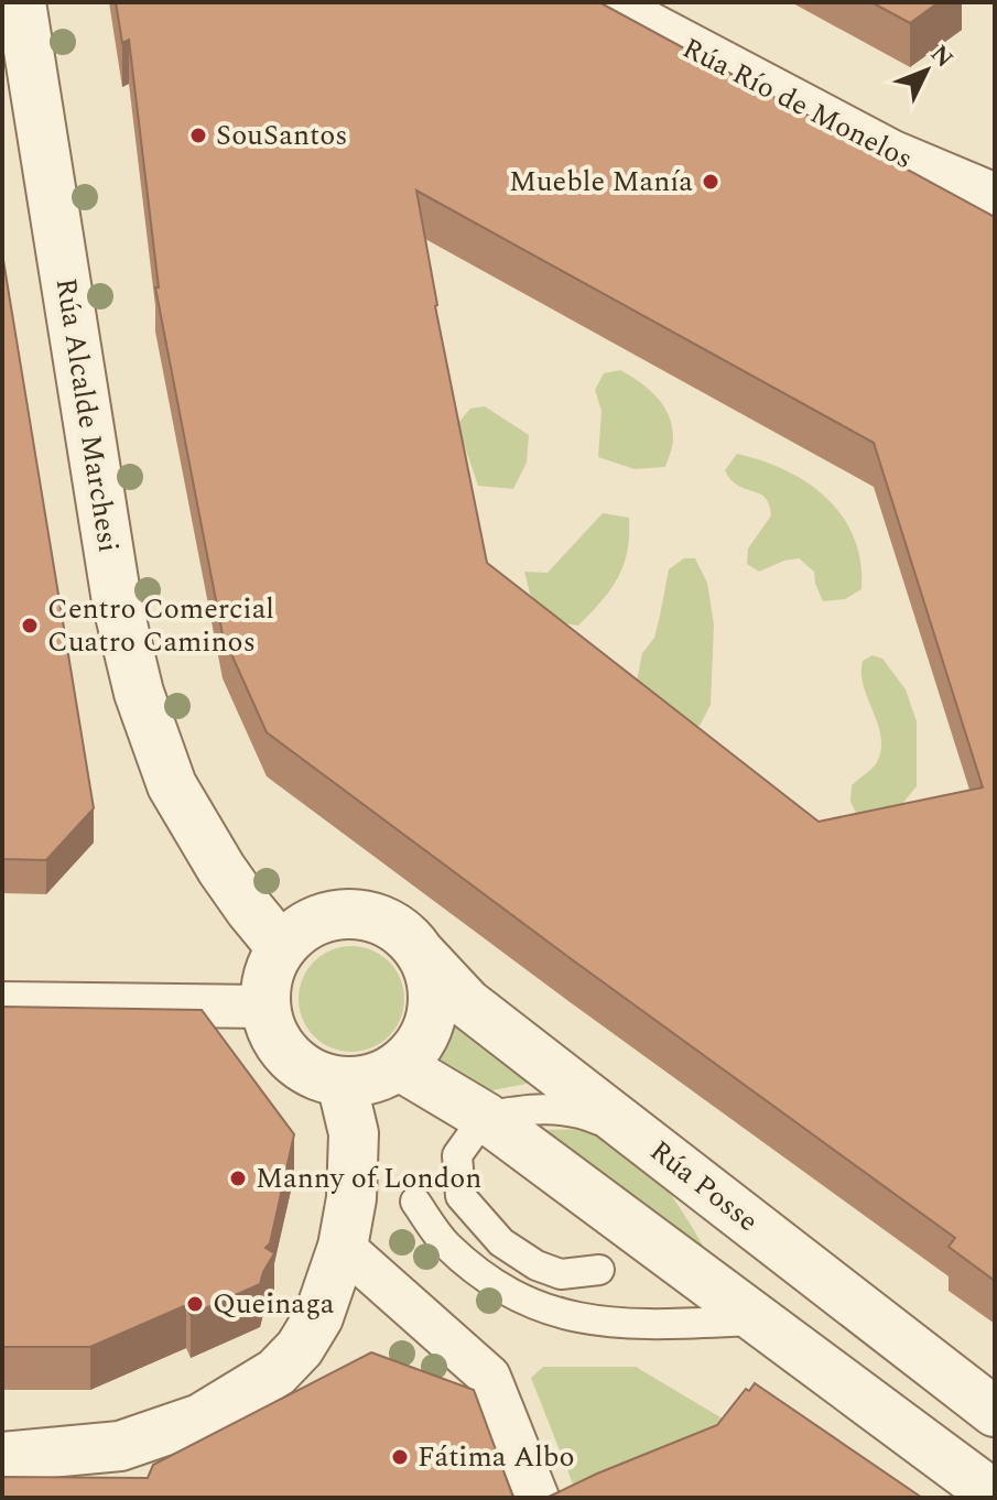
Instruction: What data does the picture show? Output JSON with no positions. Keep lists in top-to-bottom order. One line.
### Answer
{"streets":{"street":["Rúa Río de Monelos","Rúa Alcalde Marchesi","Rúa Posse"]},"crossings":[["Rúa Alcalde Marchesi","Rúa Posse"]],"places":["SouSantos","Mueble Manía","Centro Comercial Cuatro Caminos","Manny of London","Queinaga","Fátima Albo"],"north":"top right"}
